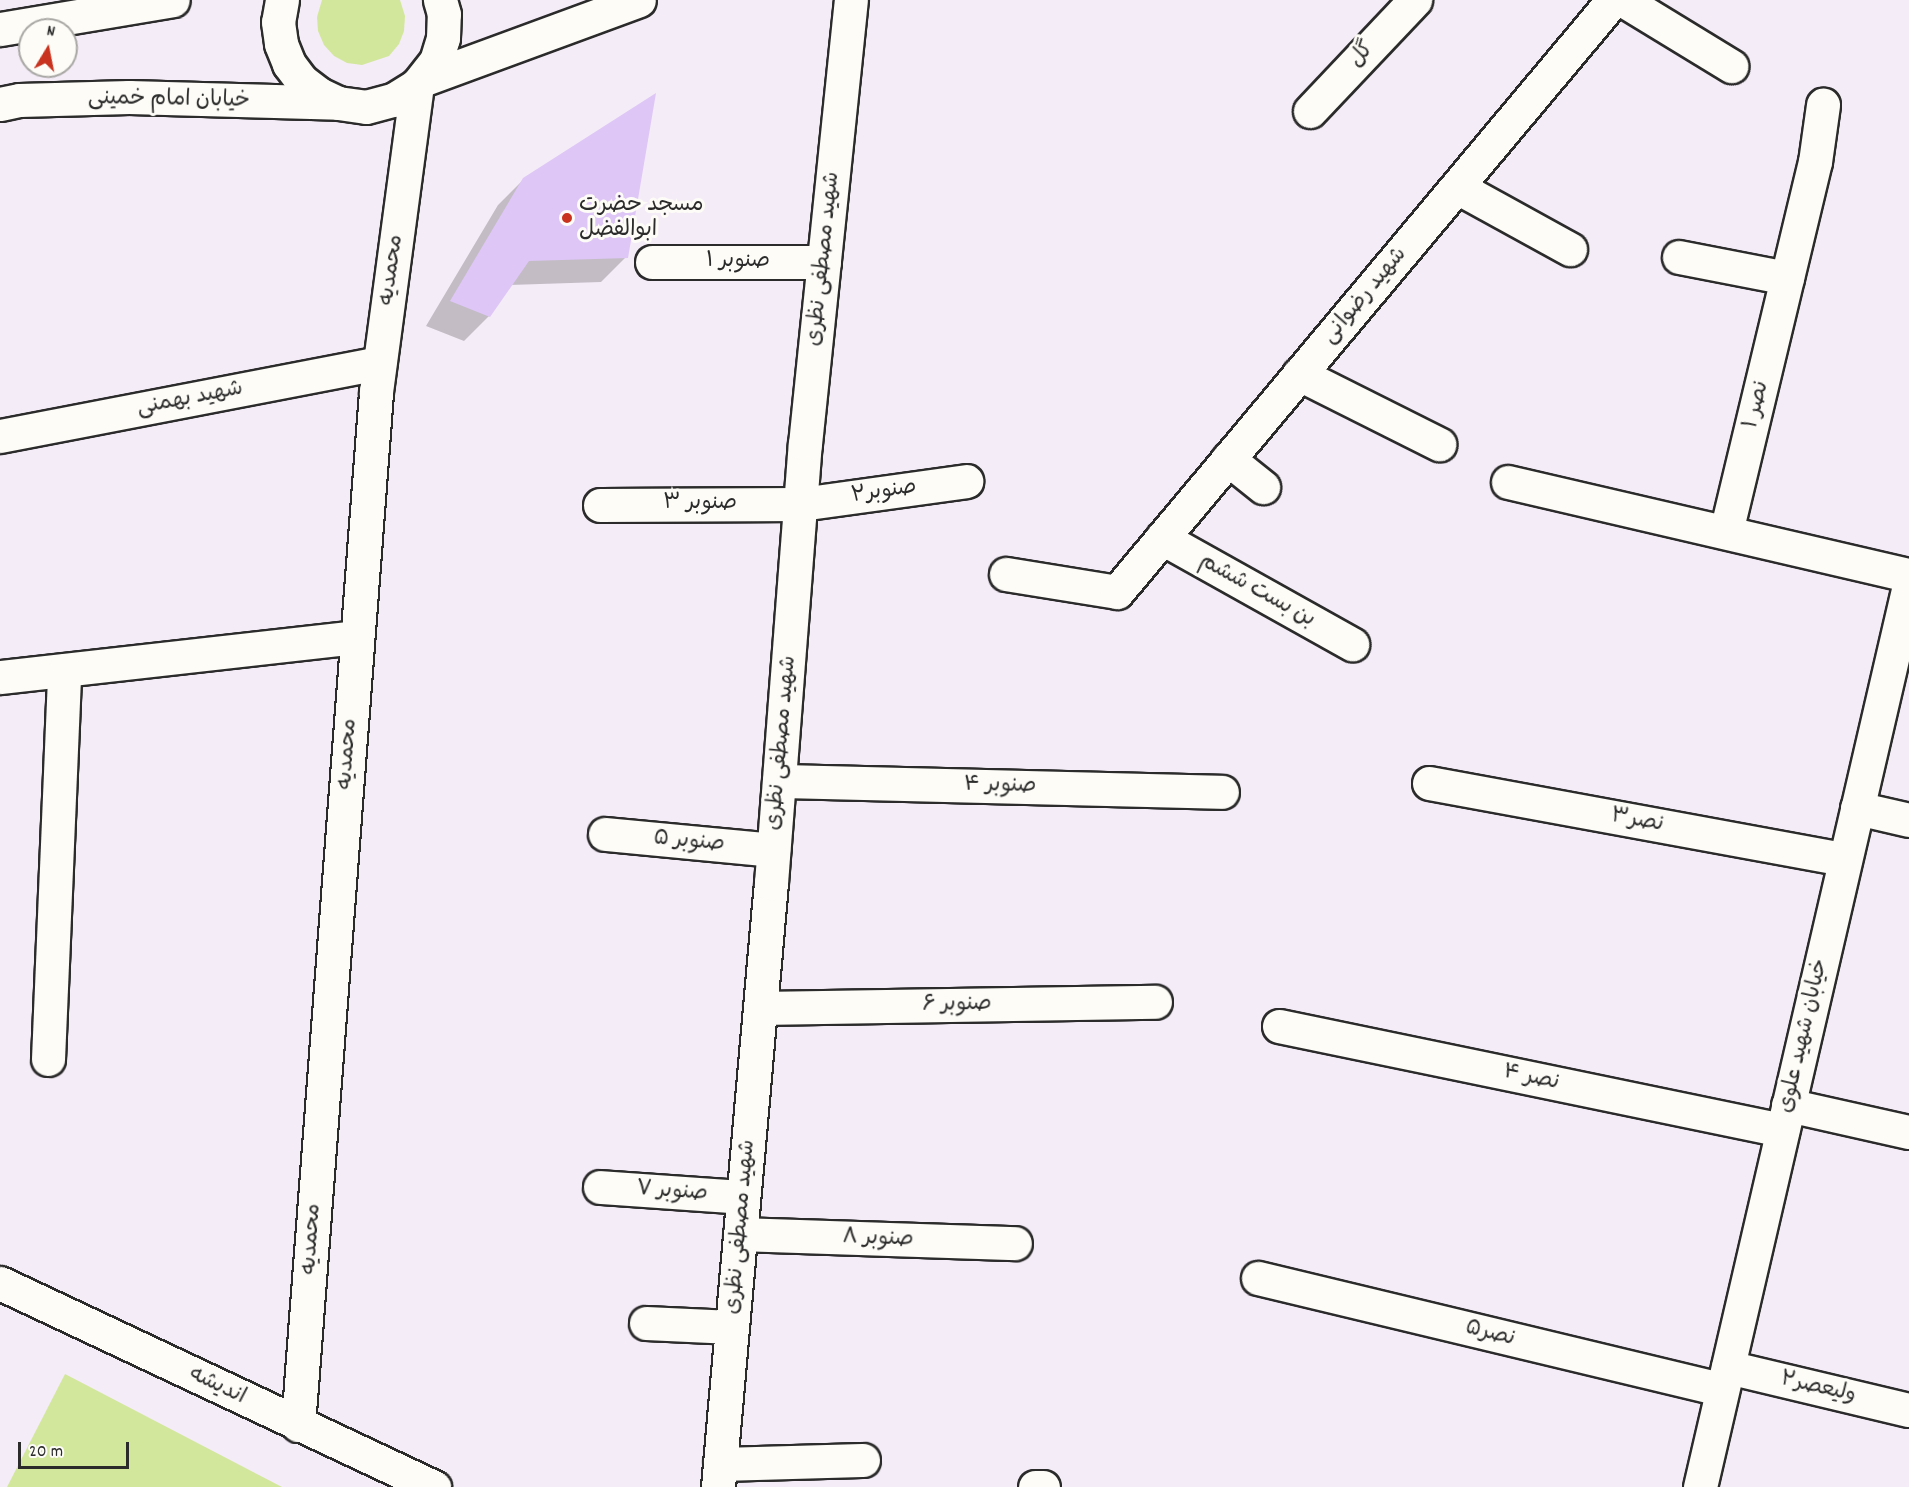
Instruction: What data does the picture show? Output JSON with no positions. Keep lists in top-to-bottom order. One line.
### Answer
{"streets":{"street":["گل","خیابان امام خمینی","شهید مصطفی نظری","صنوبر ۱","محمدیه","شهید رضوانی","شهید بهمنی","نصر ۱","صنوبر۲","صنوبر ۳","بن بست ششم","صنوبر ۴","نصر۳","صنوبر ۵","صنوبر ۶","خیابان شهید علوی","نصر ۴","صنوبر ۷","صنوبر ۸","نصر۵","اندیشه","ولیعصر۲"]},"crossings":[["خیابان امام خمینی","محمدیه"],["شهید مصطفی نظری","صنوبر ۱"],["شهید مصطفی نظری","صنوبر۲"],["شهید مصطفی نظری","صنوبر ۳"],["شهید مصطفی نظری","صنوبر ۴"],["شهید مصطفی نظری","صنوبر ۵"],["شهید مصطفی نظری","صنوبر ۶"],["شهید مصطفی نظری","صنوبر ۷"],["شهید مصطفی نظری","صنوبر ۸"],["محمدیه","شهید بهمنی"],["محمدیه","اندیشه"],["شهید رضوانی","بن بست ششم"],["صنوبر۲","صنوبر ۳"],["نصر۳","خیابان شهید علوی"],["خیابان شهید علوی","نصر ۴"],["خیابان شهید علوی","نصر۵"],["خیابان شهید علوی","ولیعصر۲"],["نصر۵","ولیعصر۲"]],"places":["مسجد حضرت ابوالفضل"],"scale_bar":"20 m","north":"top"}
